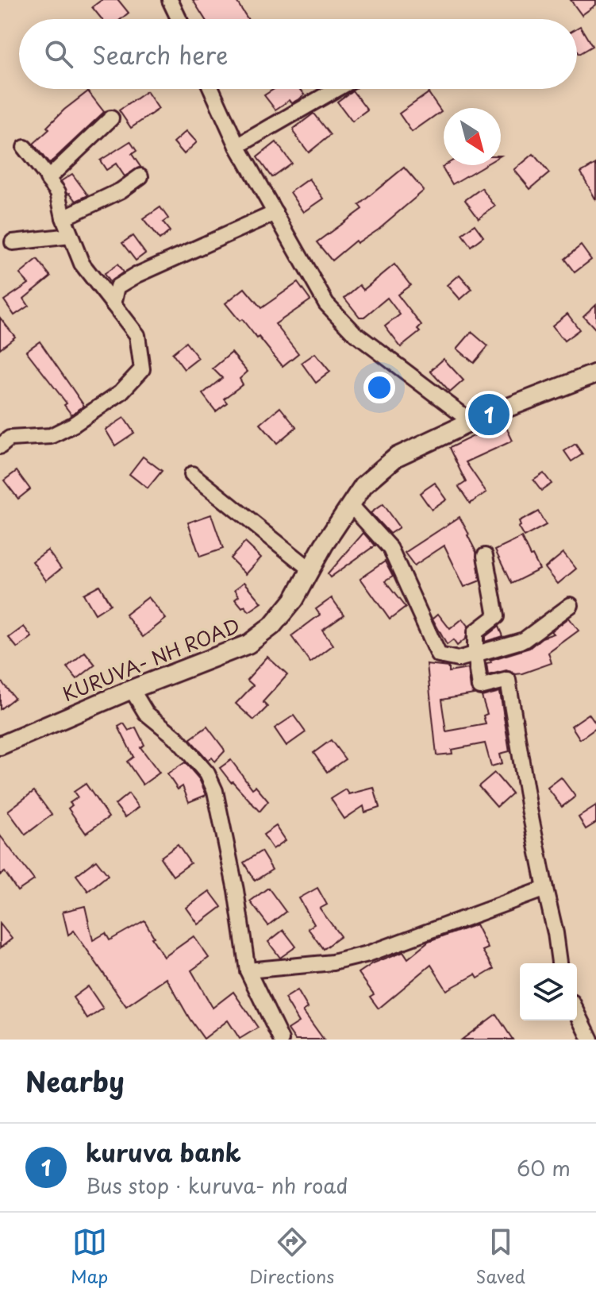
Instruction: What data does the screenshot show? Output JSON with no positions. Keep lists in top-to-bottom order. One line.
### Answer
{"streets":{"main road":["KURUVA- NH ROAD"]},"north":"bottom right","page":{"search":"Search here","pins":"1","heading":"Nearby","list":[{"mark":"1","name":"kuruva bank","note":"Bus stop · kuruva- nh road","value":"60 m"}],"nav":["Map","Directions","Saved"]}}
